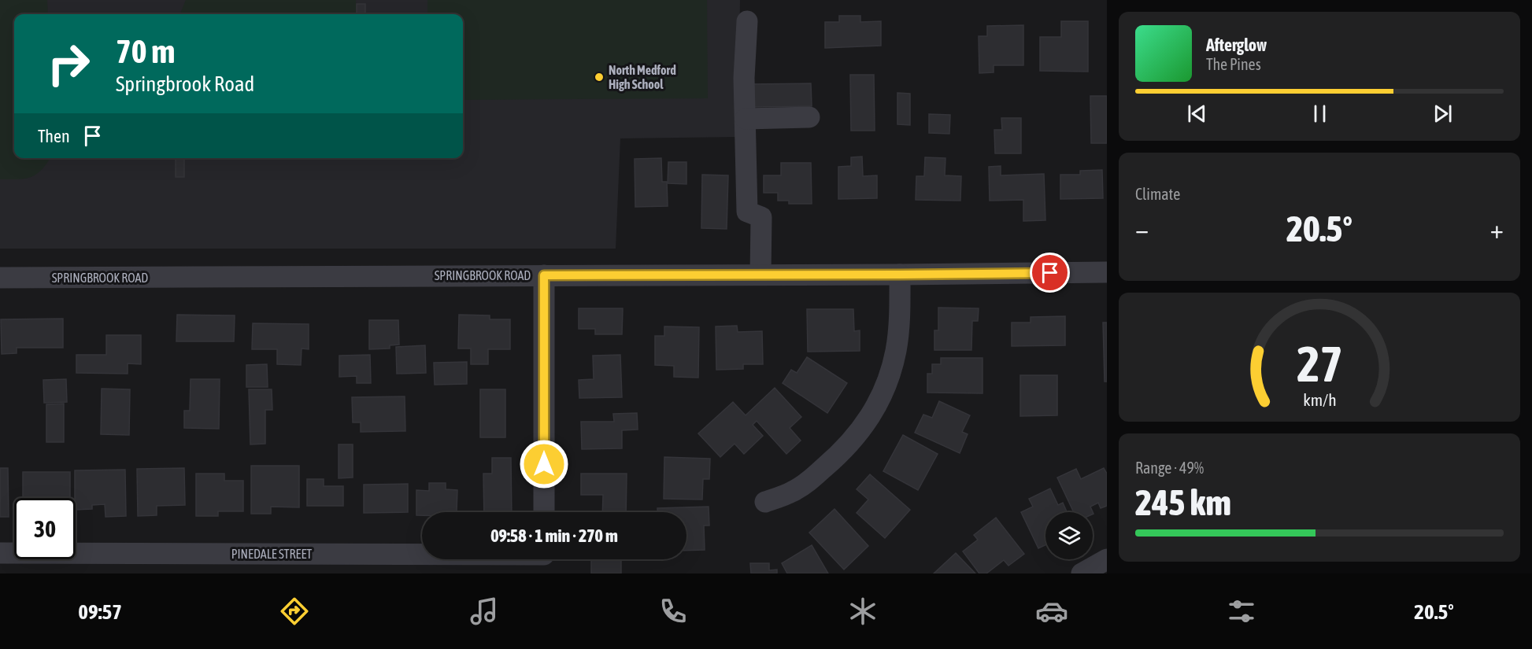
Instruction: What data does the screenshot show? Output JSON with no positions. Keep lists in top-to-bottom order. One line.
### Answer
{"streets":{"street":["SPRINGBROOK ROAD","PINEDALE STREET"]},"places":["North Medford High School"],"page":{"turn":["70 m","Springbrook Road"],"song":["Afterglow","The Pines"],"then":"Then","tile":["Climate",["Range · 49%","245 km"]],"heat":["−","20.5°","+"],"limit":"30","trip":"09:58 · 1 min · 270 m","tabs":["09:57","20.5°"],"gauge":["27","km/h"]}}
